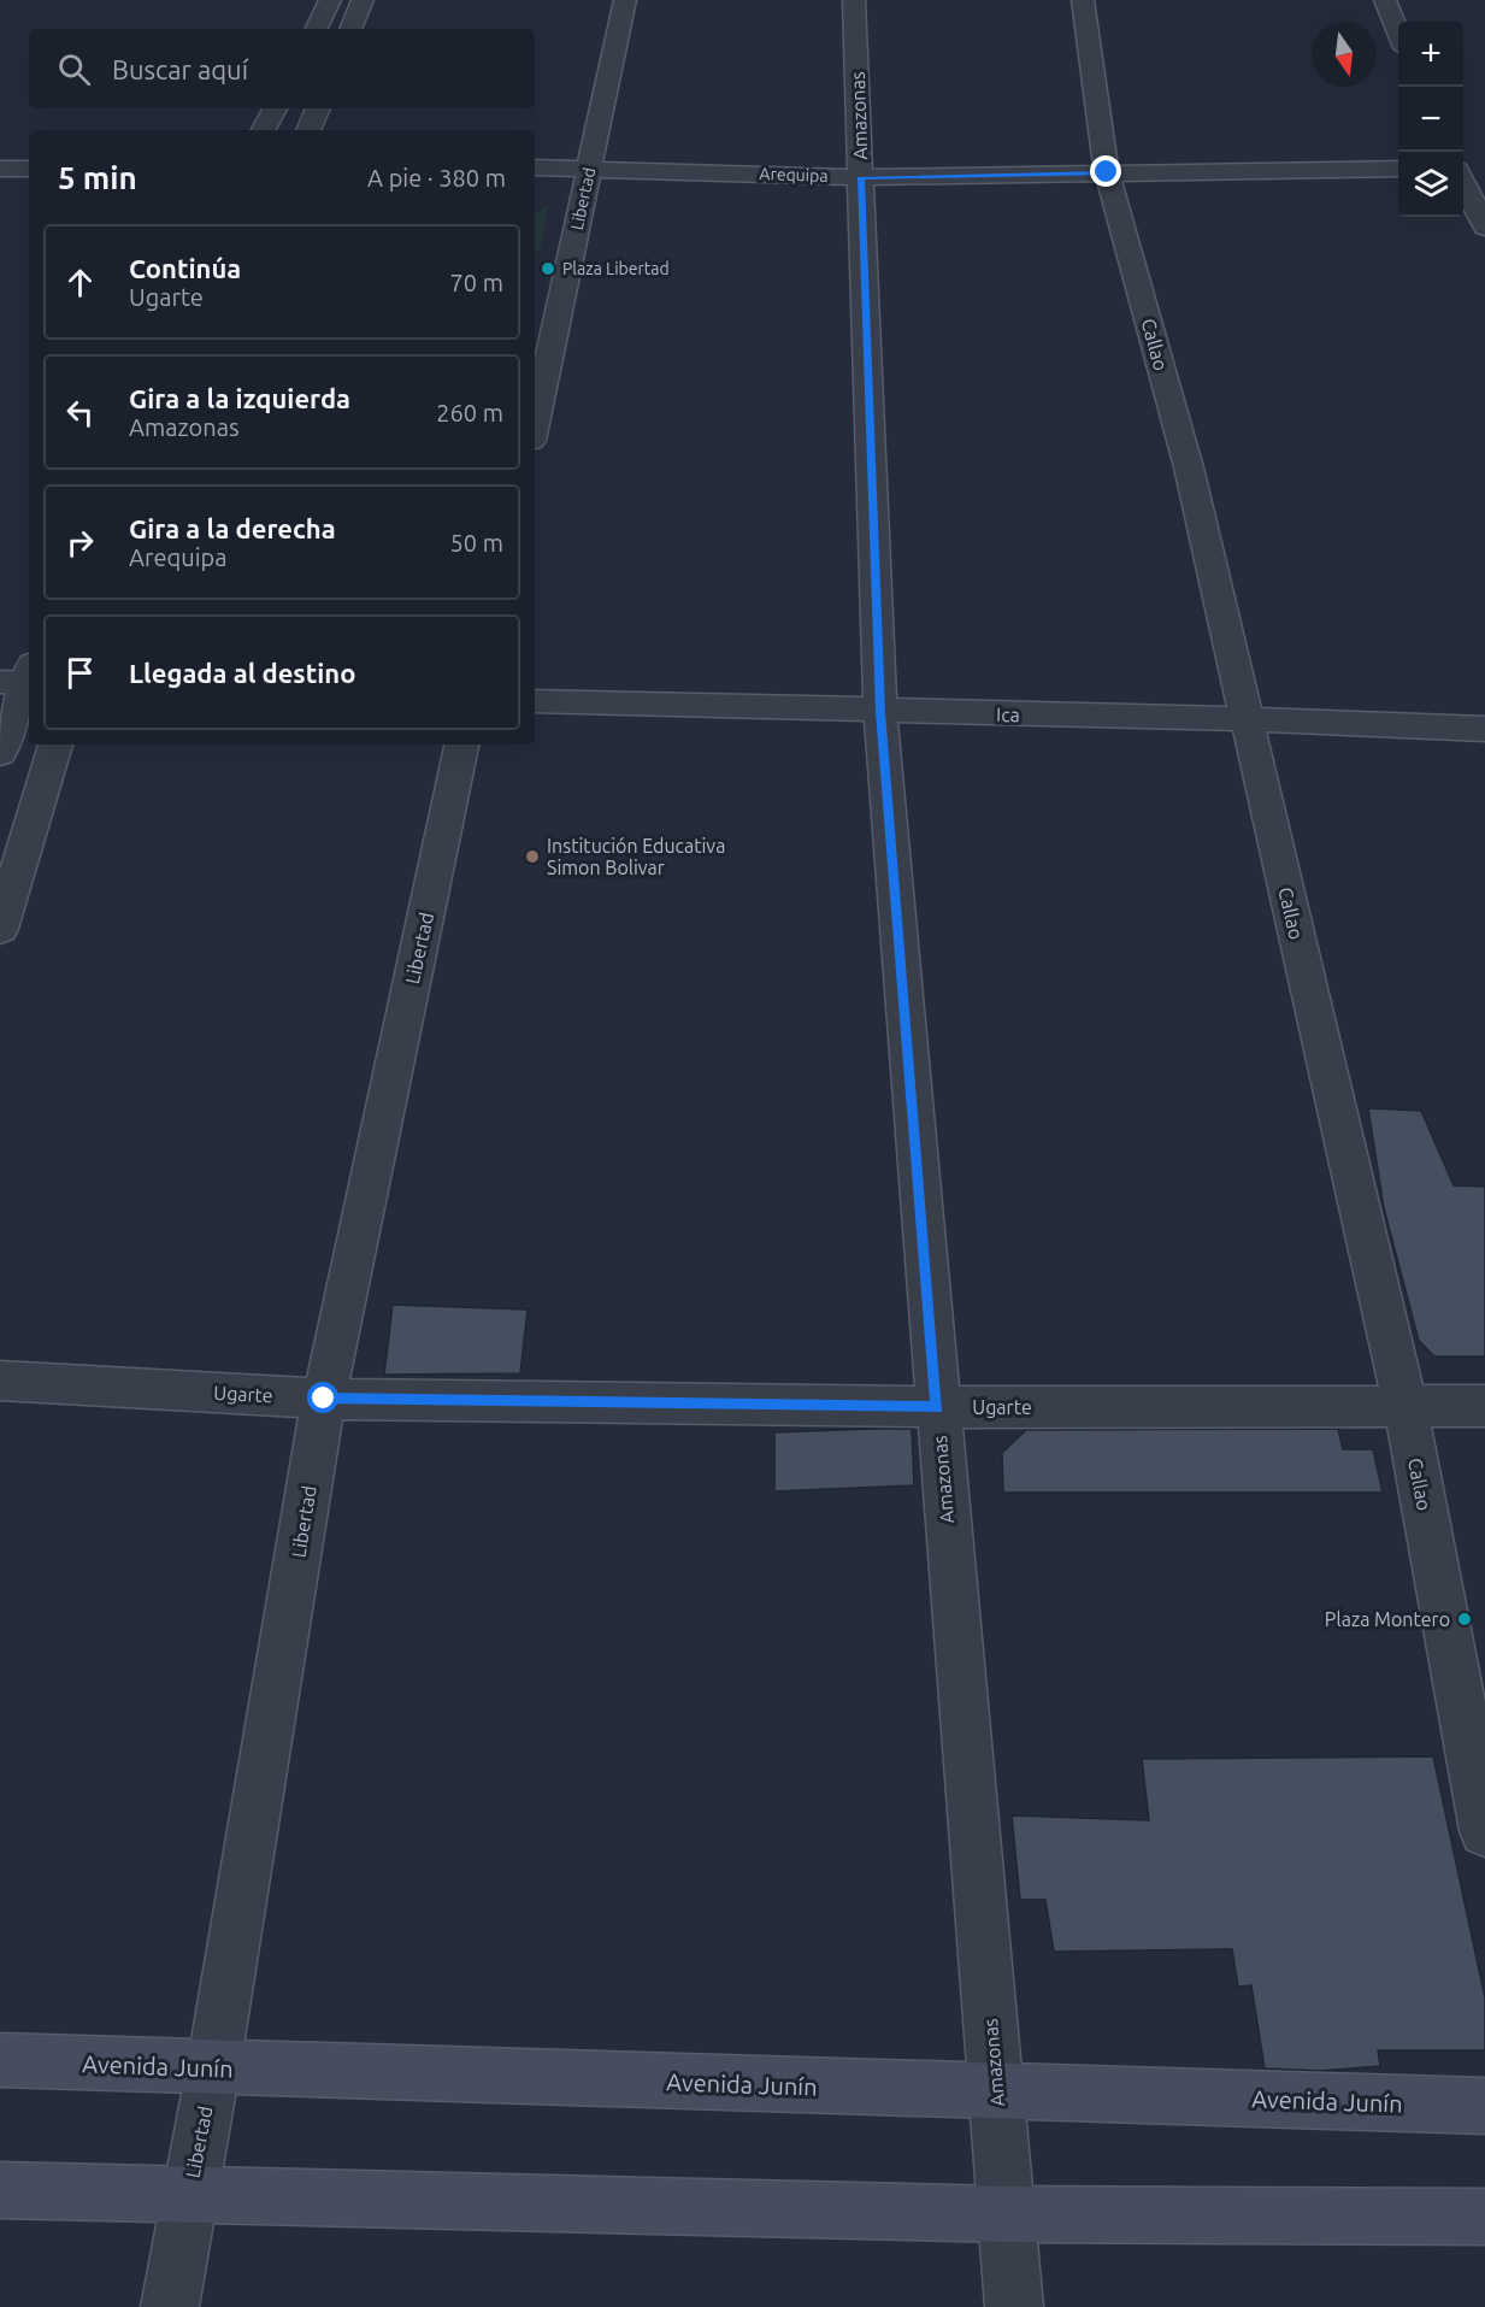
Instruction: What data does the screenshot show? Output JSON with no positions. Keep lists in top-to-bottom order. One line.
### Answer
{"streets":{"main road":["Avenida Junín"],"street":["Amazonas","Arequipa","Libertad","Callao","Ica","Ugarte"]},"crossings":[["Amazonas","Arequipa"],["Amazonas","Ica"],["Amazonas","Ugarte"],["Amazonas","Avenida Junín"],["Arequipa","Libertad"],["Arequipa","Callao"],["Libertad","Ugarte"],["Libertad","Avenida Junín"],["Callao","Ica"],["Callao","Ugarte"]],"places":["Plaza Libertad","Institución Educativa Simon Bolivar","Plaza Montero"],"north":"bottom","page":{"map_buttons":["+","−"],"search":"Buscar aquí","heading":["5 min","A pie · 380 m"],"list":[["Continúa","Ugarte","70 m"],["Gira a la izquierda","Amazonas","260 m"],["Gira a la derecha","Arequipa","50 m"],"Llegada al destino"]}}
